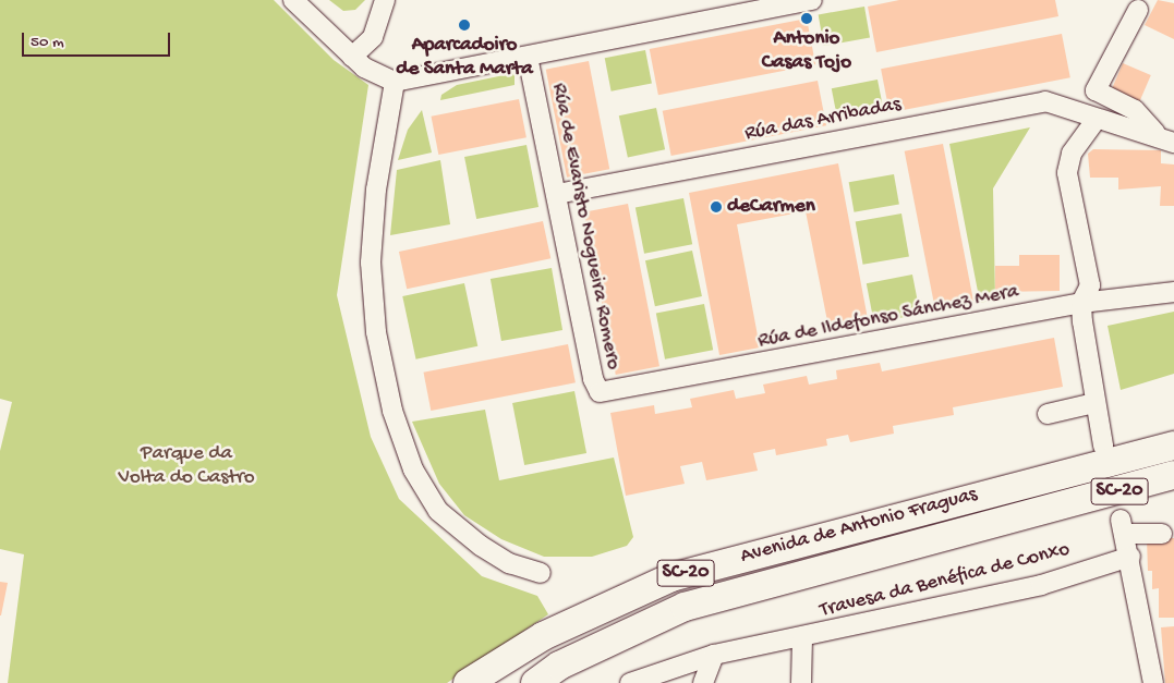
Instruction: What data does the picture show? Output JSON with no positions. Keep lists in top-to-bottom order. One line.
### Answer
{"streets":{"highway":["SC-20","Avenida de Antonio Fraguas"],"street":["Rúa das Arribadas","Rúa de Evaristo Nogueira Romero","Rúa de Ildefonso Sánchez Mera","Travesa da Benéfica de Conxo"]},"crossings":[["Rúa das Arribadas","Rúa de Evaristo Nogueira Romero"],["Rúa de Evaristo Nogueira Romero","Rúa de Ildefonso Sánchez Mera"]],"parks":["Parque da Volta do Castro"],"places":["Antonio Casas Tojo","Aparcadoiro de Santa Marta","deCarmen"],"scale_bar":"50 m"}
